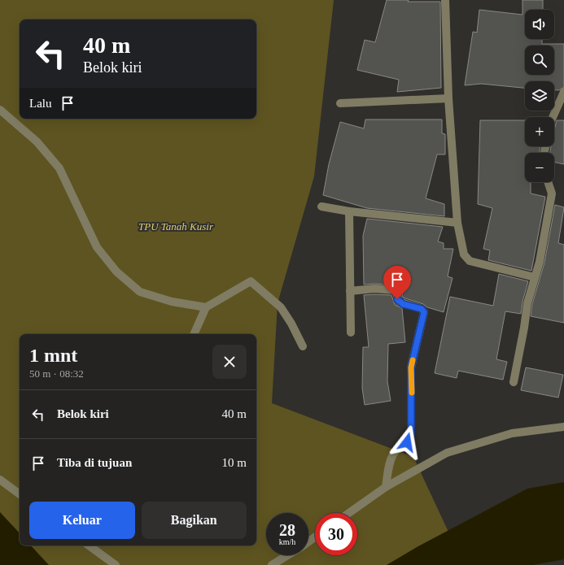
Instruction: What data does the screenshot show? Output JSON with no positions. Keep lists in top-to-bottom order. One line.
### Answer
{"parks":["TPU Tanah Kusir"],"page":{"map_buttons":["+","−"],"turn":["40 m","Belok kiri"],"then":"Lalu","heading":["1 mnt","50 m · 08:32"],"list":[{"name":"Belok kiri","value":"40 m"},{"name":"Tiba di tujuan","value":"10 m"}],"buttons":["Keluar","Bagikan"],"speed":"28 km/h","limit":"30"}}
